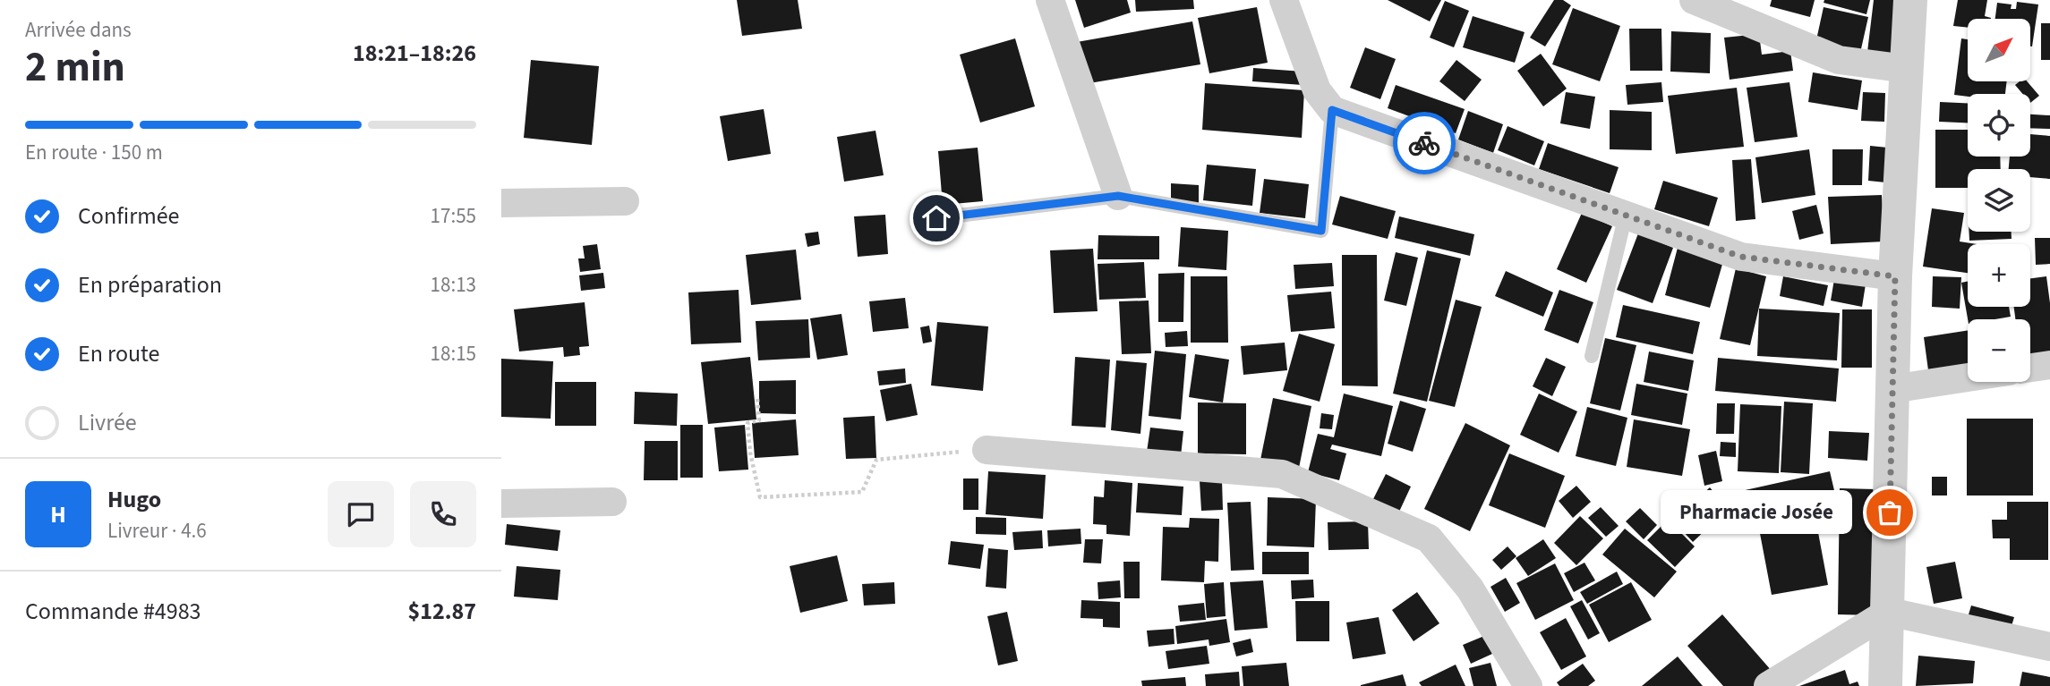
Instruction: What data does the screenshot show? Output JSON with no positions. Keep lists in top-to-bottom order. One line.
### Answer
{"places":["Pharmacie Josée"],"north":"top right","page":{"heading":["2 min","Arrivée dans","18:21–18:26"],"panel":["Hugo","Livreur · 4.6","Commande #4983","$12.87"],"map_buttons":["+","−"],"bar":"En route · 150 m","list":[["Confirmée","17:55"],["En préparation","18:13"],["En route","18:15"],"Livrée"],"round":"H","bubble":"Pharmacie Josée"}}
